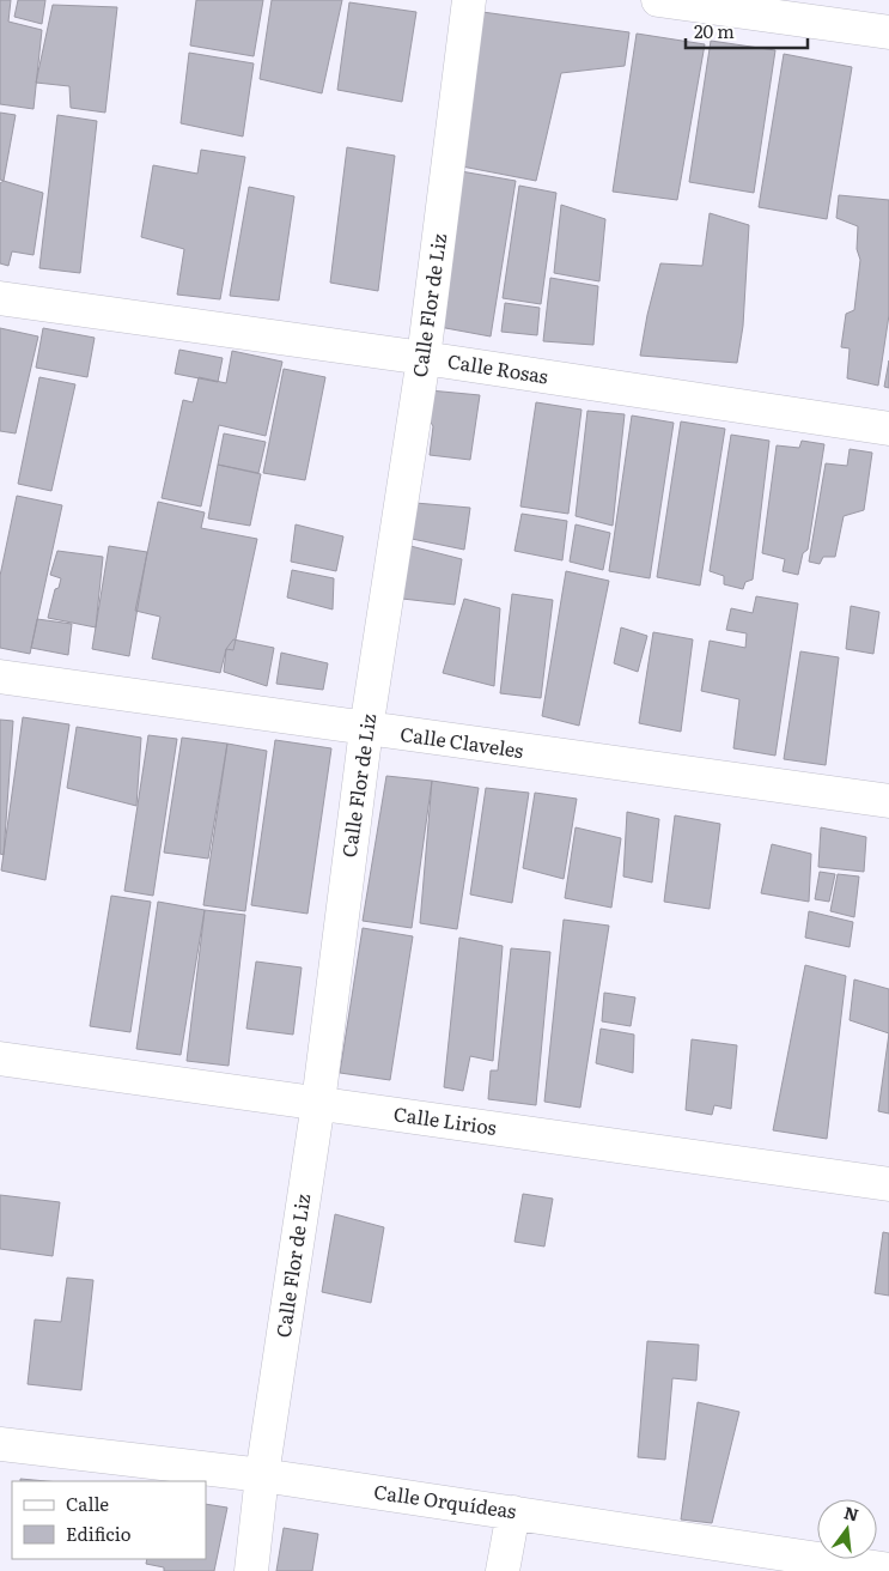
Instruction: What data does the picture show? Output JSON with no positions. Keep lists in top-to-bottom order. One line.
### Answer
{"streets":{"street":["Calle Flor de Liz","Calle Rosas","Calle Claveles","Calle Lirios","Calle Orquídeas"]},"crossings":[["Calle Flor de Liz","Calle Rosas"],["Calle Flor de Liz","Calle Claveles"],["Calle Flor de Liz","Calle Lirios"],["Calle Flor de Liz","Calle Orquídeas"]],"legend":["Calle","Edificio"],"scale_bar":"20 m","north":"top"}
